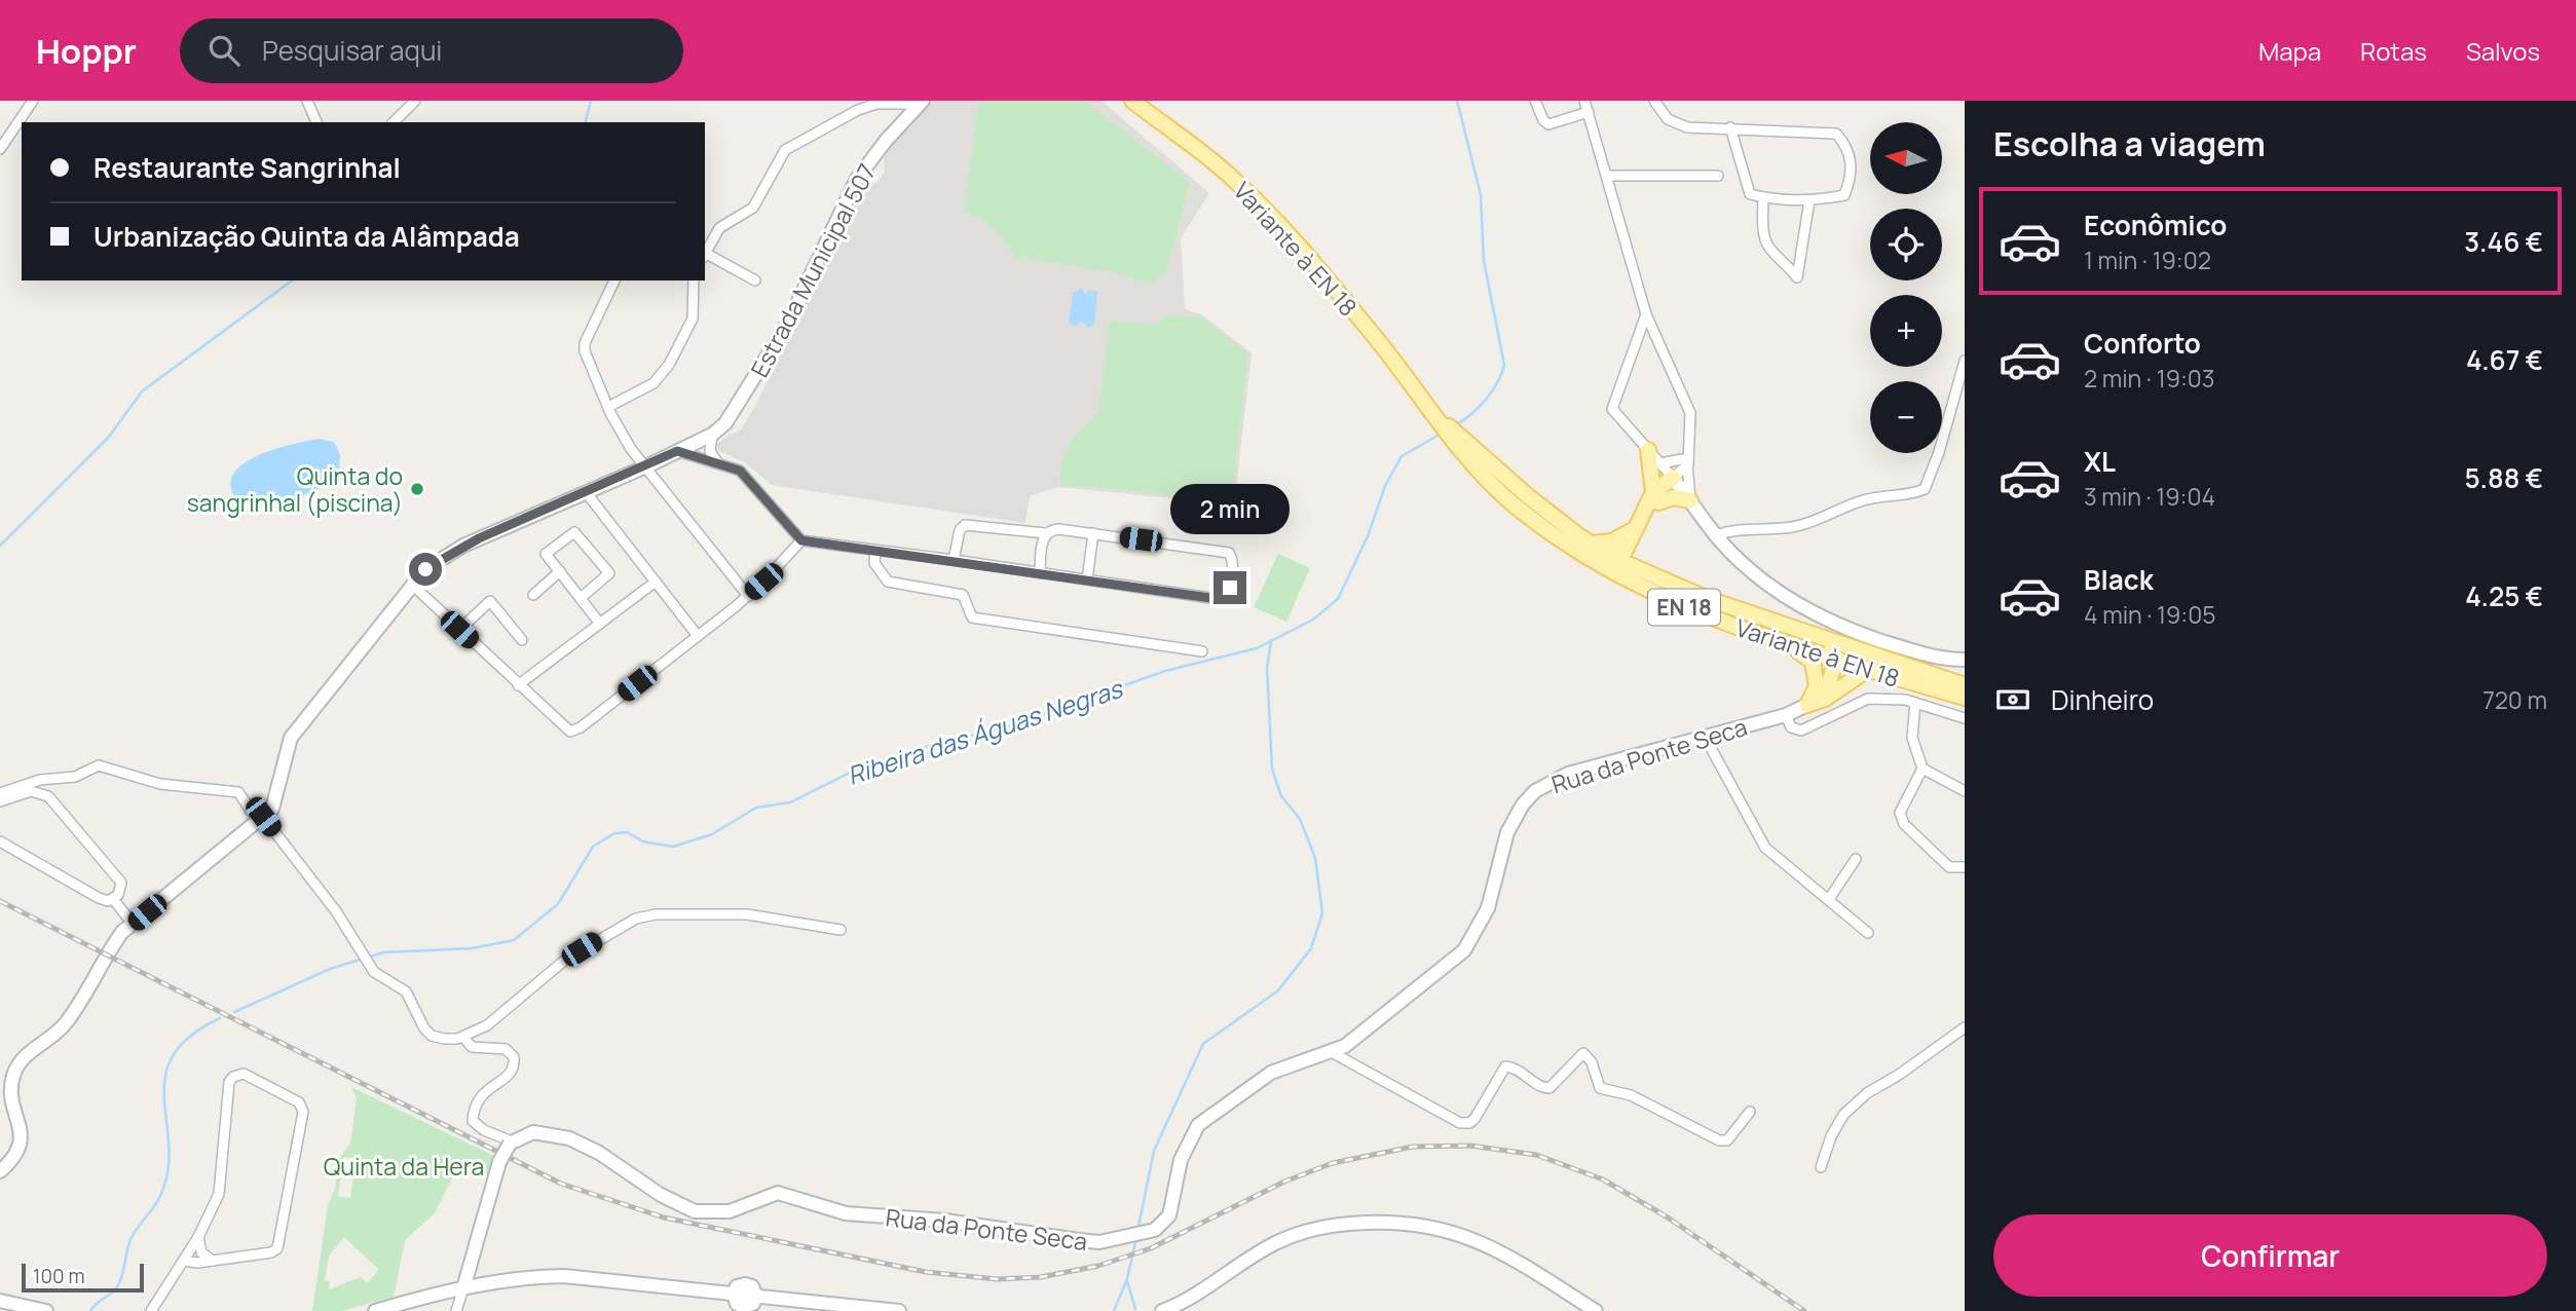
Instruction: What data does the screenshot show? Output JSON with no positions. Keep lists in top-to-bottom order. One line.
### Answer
{"streets":{"main road":["Variante à EN 18","EN 18"],"street":["Estrada Municipal 507","Rua da Ponte Seca"]},"water":["Ribeira das Águas Negras"],"parks":["Quinta da Hera"],"places":["Quinta do sangrinhal (piscina)"],"scale_bar":"100 m","north":"left","page":{"header":"Hoppr","search":"Pesquisar aqui","nav":["Mapa","Rotas","Salvos"],"heading":"Escolha a viagem","map_buttons":["+","−"],"banner":["Restaurante Sangrinhal","Urbanização Quinta da Alâmpada"],"list":[{"name":"Econômico","note":"1 min · 19:02","value":"3.46 €"},{"name":"Conforto","note":"2 min · 19:03","value":"4.67 €"},{"name":"XL","note":"3 min · 19:04","value":"5.88 €"},{"name":"Black","note":"4 min · 19:05","value":"4.25 €"}],"bubble":"2 min","pay":["Dinheiro","720 m"],"buttons":"Confirmar","scale":"100 m"}}
